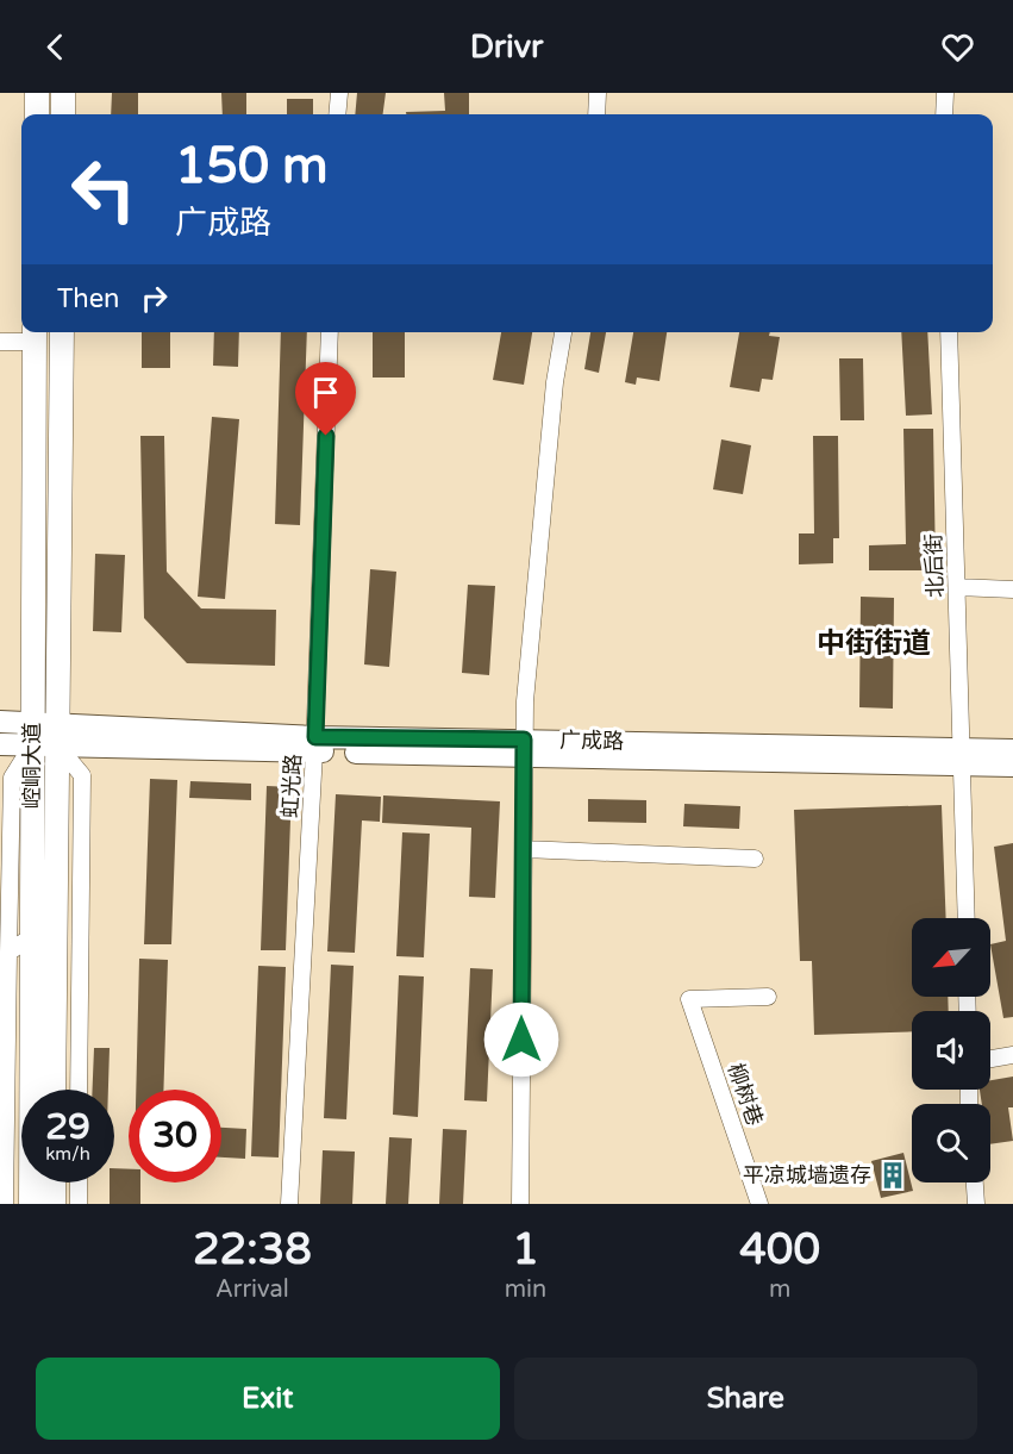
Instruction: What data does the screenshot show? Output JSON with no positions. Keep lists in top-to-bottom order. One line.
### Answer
{"streets":{"main road":["广成路","崆峒大道"],"street":["北后街","虹光路","柳树巷"]},"crossings":[["北后街","广成路"],["广成路","崆峒大道"],["广成路","虹光路"]],"districts":["中街街道"],"places":{"building":["平凉城墙遗存"]},"north":"bottom left","page":{"header":"Drivr","turn":["150 m","广成路"],"then":"Then","speed":"29 km/h","limit":"30","eta":["22:38","Arrival","1","min","400","m"],"buttons":["Exit","Share"]}}
